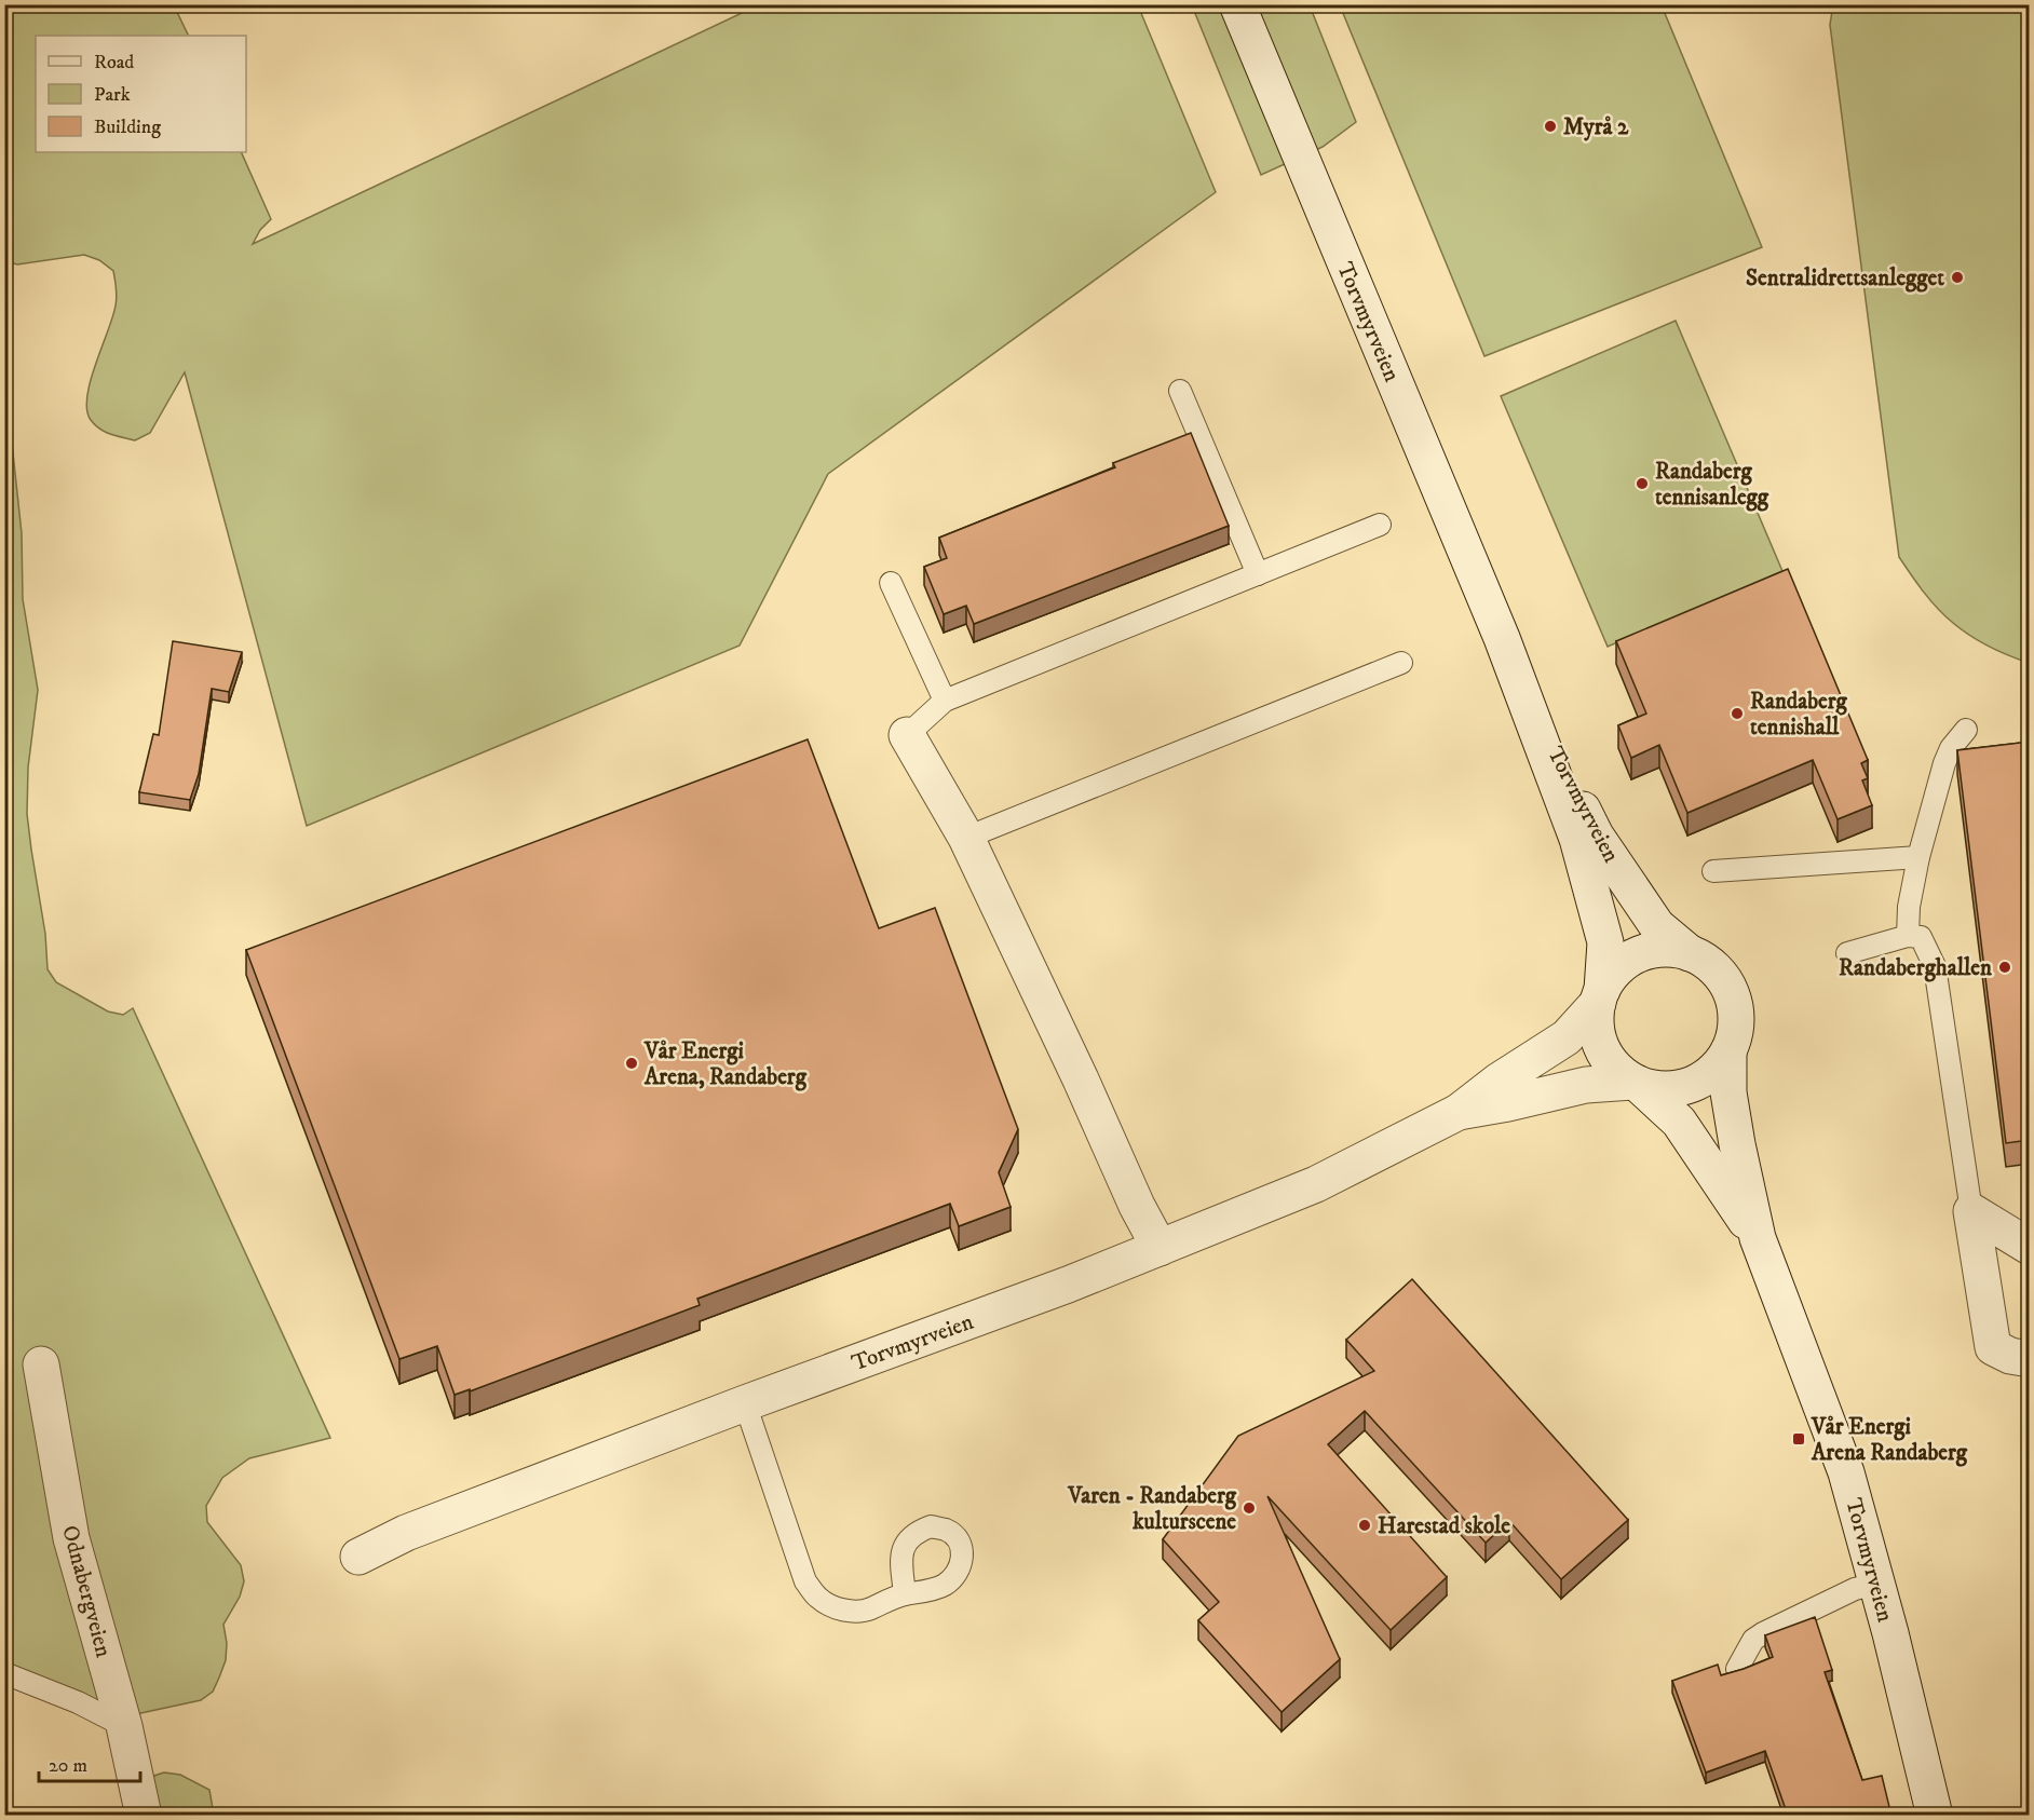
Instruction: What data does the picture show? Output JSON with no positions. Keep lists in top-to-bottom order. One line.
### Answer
{"streets":{"main road":["Torvmyrveien","Odnabergveien"]},"places":{"other":["Myrå 2","Sentralidrettsanlegget","Randaberg tennisanlegg","Randaberg tennishall","Randaberghallen","Vår Energi Arena, Randaberg","Varen - Randaberg kulturscene","Harestad skole"],"transit":["Vår Energi Arena Randaberg"]},"legend":["Road","Park","Building"],"scale_bar":"20 m"}
